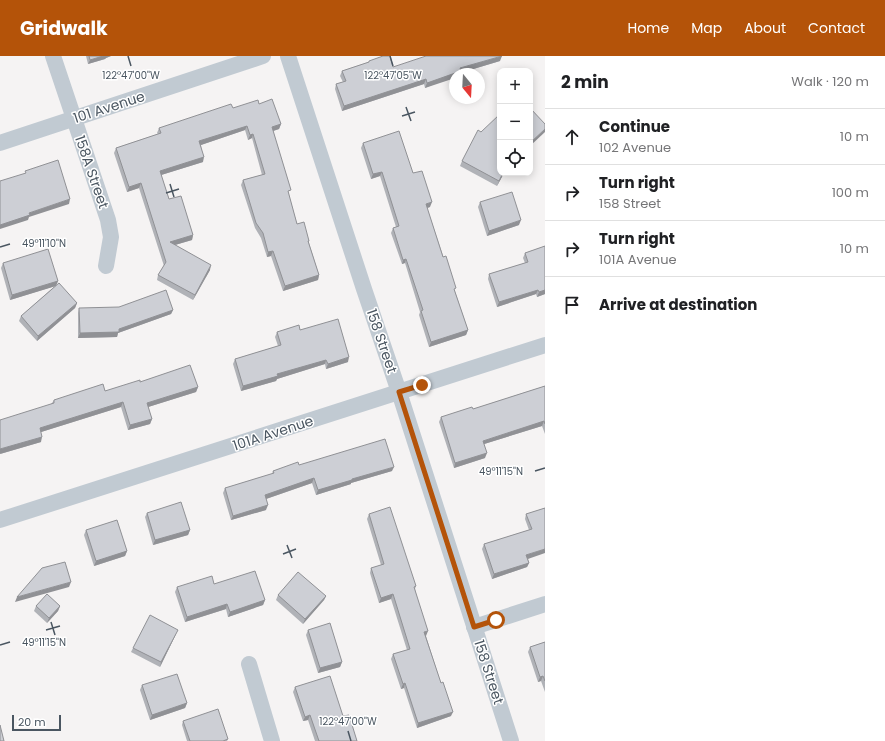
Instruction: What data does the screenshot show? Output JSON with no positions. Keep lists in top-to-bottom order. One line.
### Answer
{"streets":{"street":["101 Avenue","158A Street","158 Street","101A Avenue"]},"crossings":[["101 Avenue","158A Street"],["158 Street","101A Avenue"]],"scale_bar":"20 m","north":"bottom","page":{"header":"Gridwalk","nav":["Home","Map","About","Contact"],"heading":["2 min","Walk · 120 m"],"map_buttons":["+","−"],"list":[["Continue","102 Avenue","10 m"],["Turn right","158 Street","100 m"],["Turn right","101A Avenue","10 m"],"Arrive at destination"],"scale":"20 m"},"coordinates":["122°47'00\"W","122°47'05\"W","49°11'10\"N","49°11'15\"N"]}
